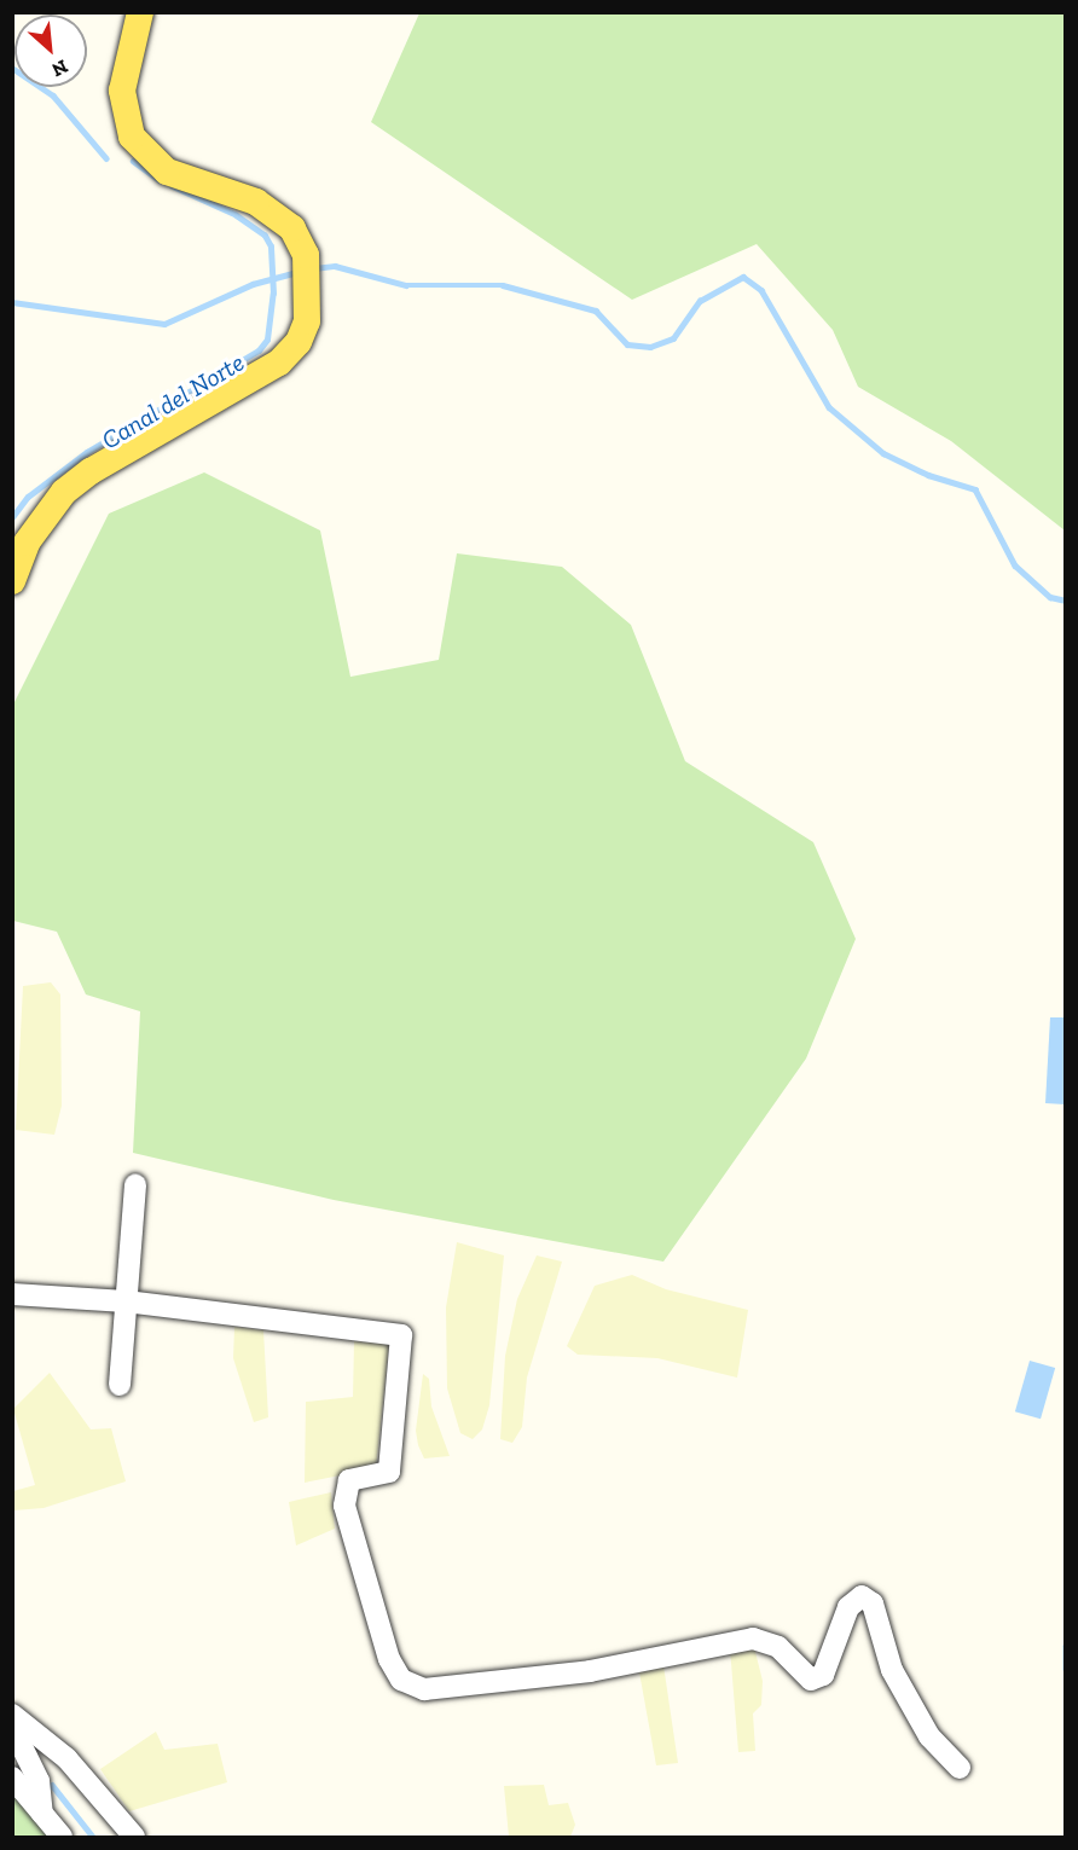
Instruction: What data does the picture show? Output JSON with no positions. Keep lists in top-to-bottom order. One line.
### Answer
{"water":["Canal del Norte"],"north":"bottom right"}
